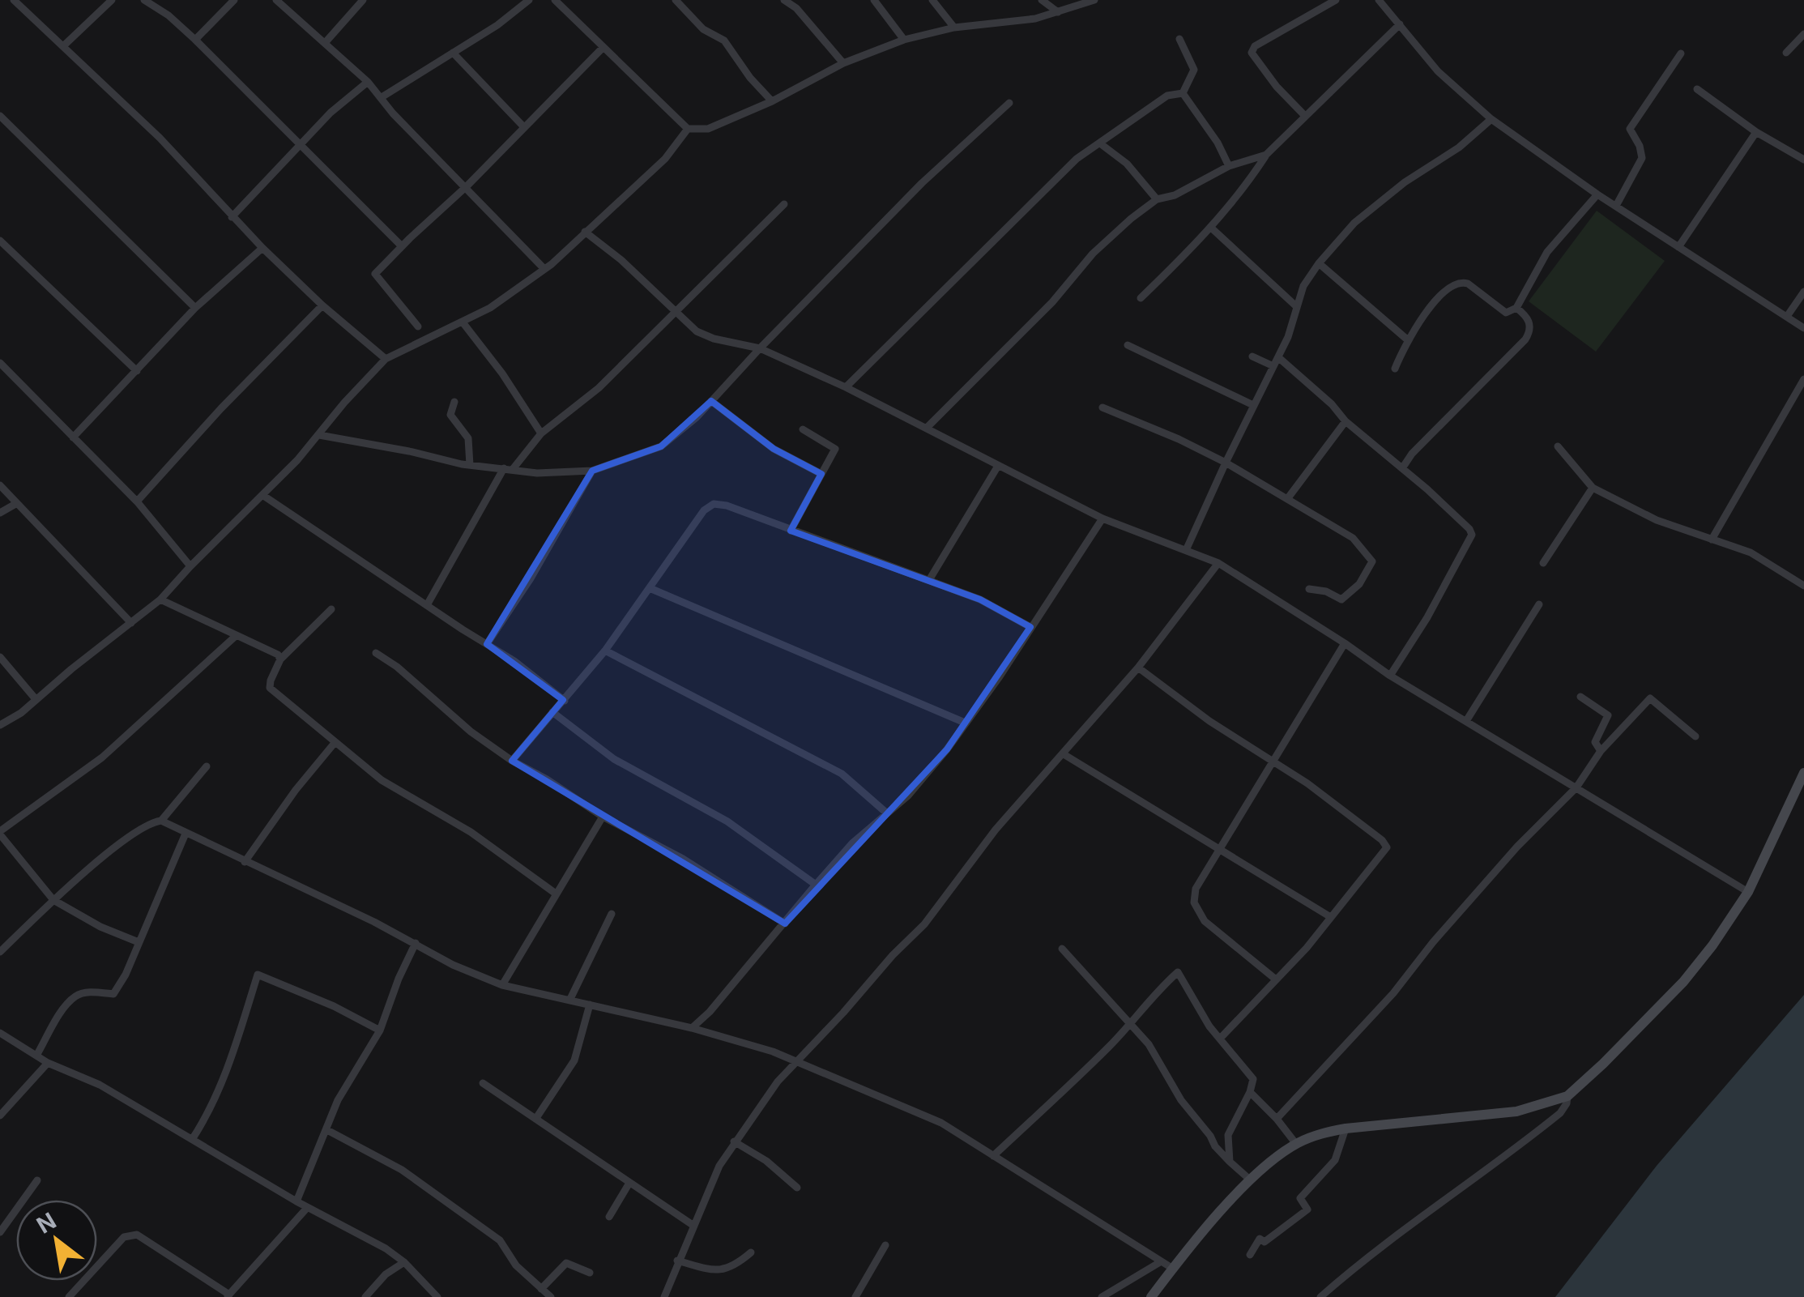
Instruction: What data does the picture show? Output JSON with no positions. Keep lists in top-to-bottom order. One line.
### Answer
{"north":"top left"}
